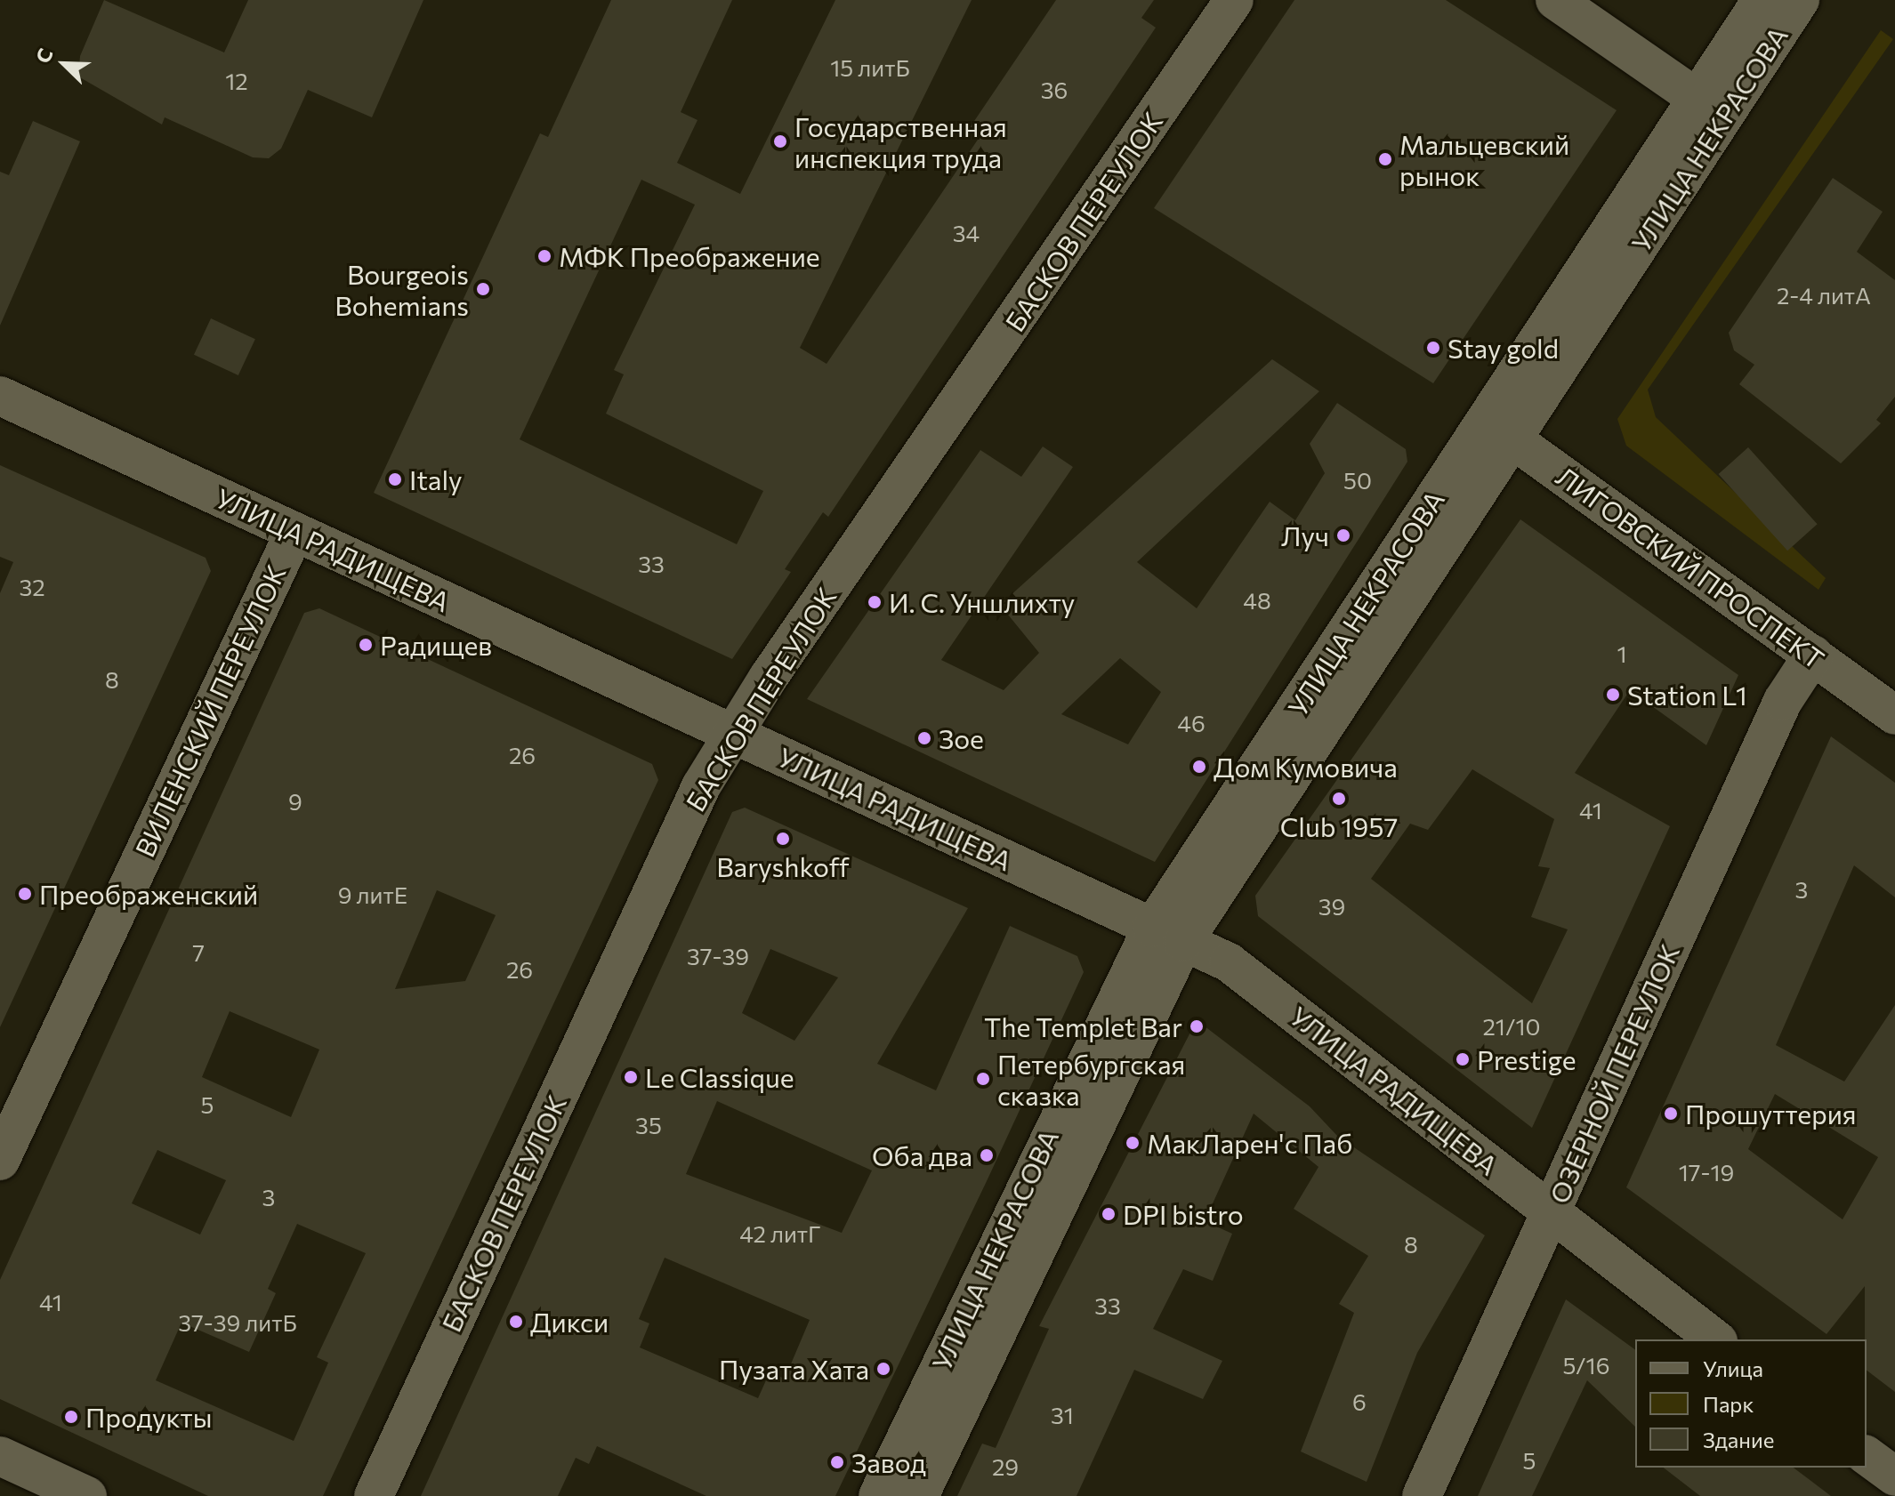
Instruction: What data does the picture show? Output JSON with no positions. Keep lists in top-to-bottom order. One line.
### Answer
{"streets":{"street":["УЛИЦА НЕКРАСОВА","БАСКОВ ПЕРЕУЛОК","УЛИЦА РАДИЩЕВА","ЛИГОВСКИЙ ПРОСПЕКТ","ВИЛЕНСКИЙ ПЕРЕУЛОК","ОЗЕРНОЙ ПЕРЕУЛОК"]},"crossings":[["УЛИЦА НЕКРАСОВА","УЛИЦА РАДИЩЕВА"],["УЛИЦА НЕКРАСОВА","ЛИГОВСКИЙ ПРОСПЕКТ"],["БАСКОВ ПЕРЕУЛОК","УЛИЦА РАДИЩЕВА"],["УЛИЦА РАДИЩЕВА","ВИЛЕНСКИЙ ПЕРЕУЛОК"],["УЛИЦА РАДИЩЕВА","ОЗЕРНОЙ ПЕРЕУЛОК"],["ЛИГОВСКИЙ ПРОСПЕКТ","ОЗЕРНОЙ ПЕРЕУЛОК"]],"places":["Государственная инспекция труда","Мальцевский рынок","МФК Преображение","Bourgeois Bohemians","Stay gold","Italy","Луч","И. С. Уншлихту","Радищев","Station L1","Зое","Дом Кумовича","Club 1957","Baryshkoff","Преображенский","The Templet Bar","Prestige","Le Classique","Петербургская сказка","Прошуттерия","МакЛарен'с Паб","Оба два","DPI bistro","Дикси","Пузата Хата","Продукты","Завод"],"house_numbers":["15 литБ","12","36","34","2-4 литА","50","33","32","48","1","8","46","26","9","41","3","9 литЕ","39","7","37-39","26","21/10","5","35","17-19","3","42 литГ","8","41","33","37-39 литБ","5/16","6","31","5","29"],"legend":["Улица","Парк","Здание"],"north":"top left"}
